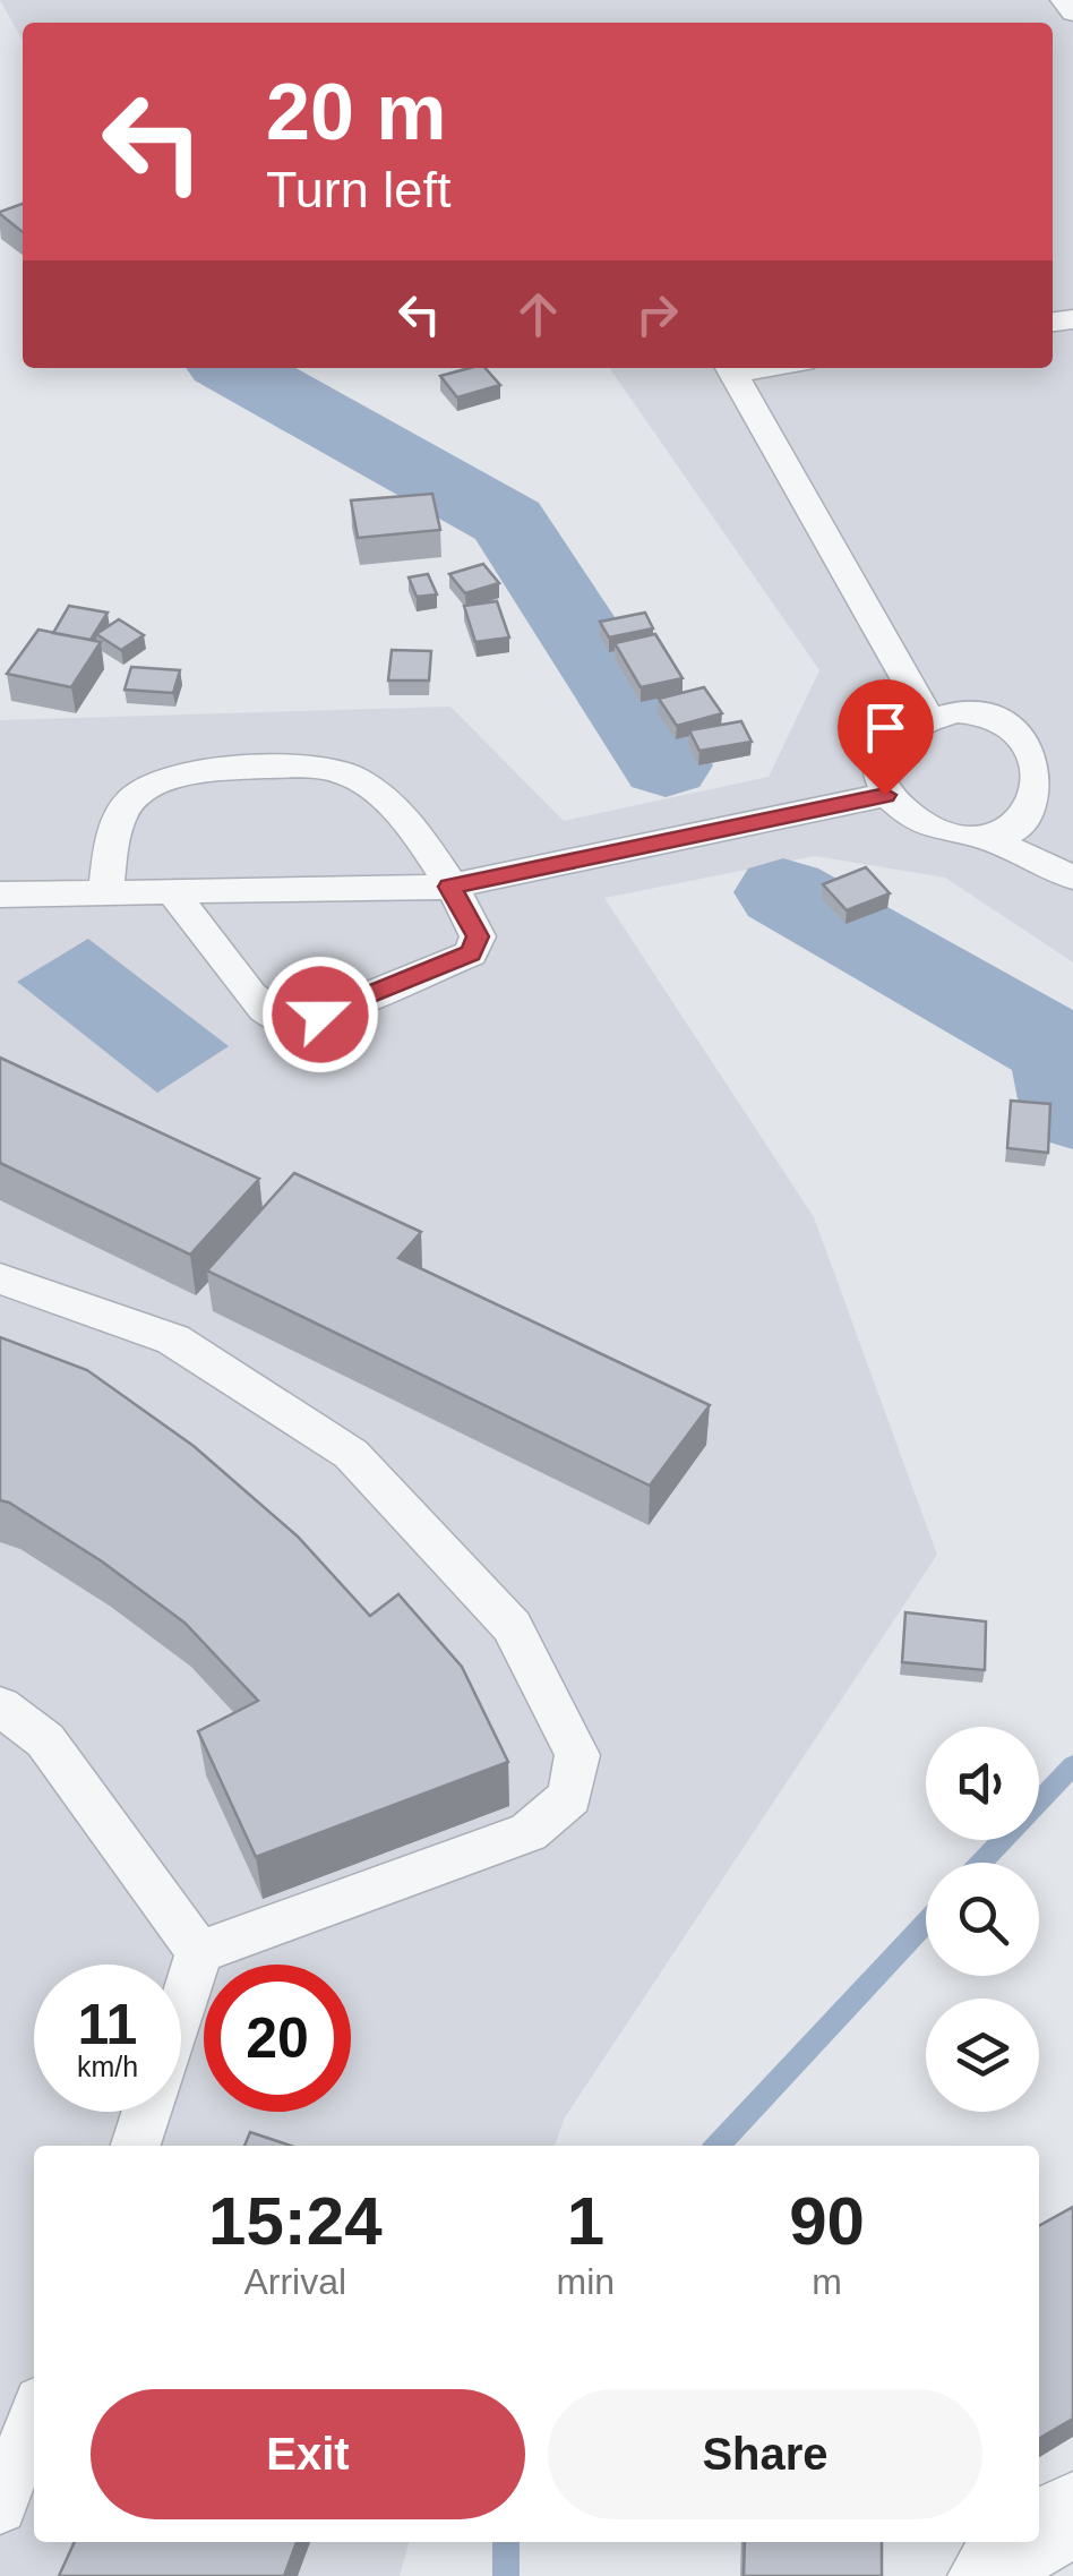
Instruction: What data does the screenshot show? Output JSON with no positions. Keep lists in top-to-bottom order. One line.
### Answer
{"page":{"turn":["20 m","Turn left"],"speed":"11 km/h","limit":"20","eta":["15:24","Arrival","1","min","90","m"],"buttons":["Exit","Share"]}}
